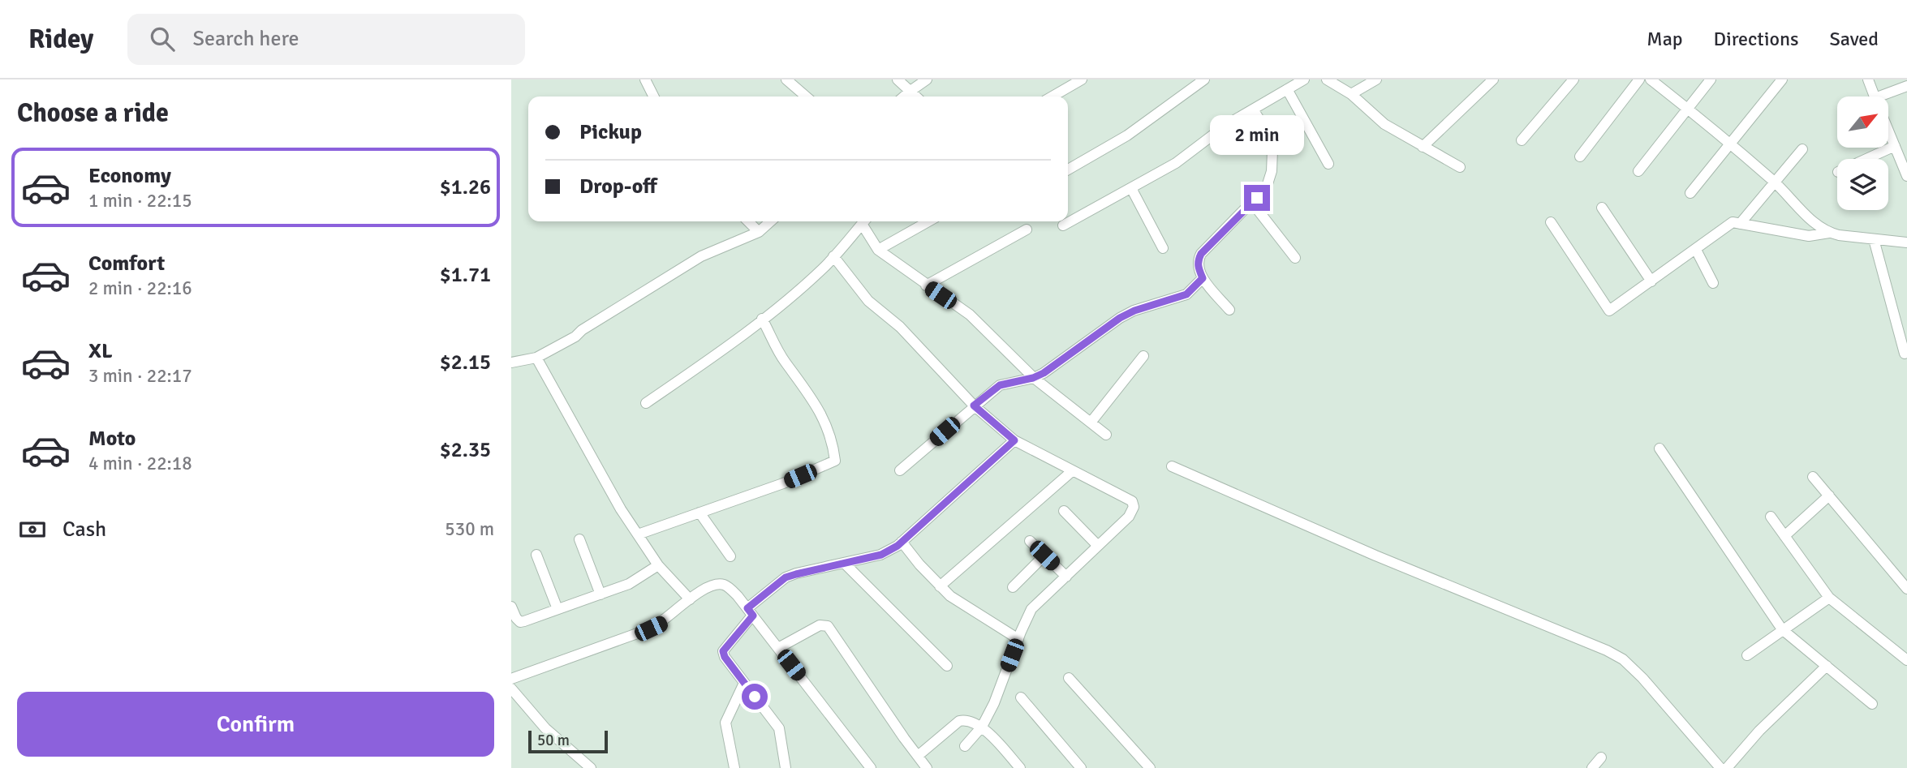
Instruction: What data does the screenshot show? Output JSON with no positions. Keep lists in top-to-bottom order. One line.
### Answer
{"scale_bar":"50 m","north":"top right","page":{"header":"Ridey","search":"Search here","nav":["Map","Directions","Saved"],"heading":"Choose a ride","banner":["Pickup","Drop-off"],"bubble":"2 min","list":[{"name":"Economy","note":"1 min · 22:15","value":"$1.26"},{"name":"Comfort","note":"2 min · 22:16","value":"$1.71"},{"name":"XL","note":"3 min · 22:17","value":"$2.15"},{"name":"Moto","note":"4 min · 22:18","value":"$2.35"}],"pay":["Cash","530 m"],"buttons":"Confirm","scale":"50 m"}}
